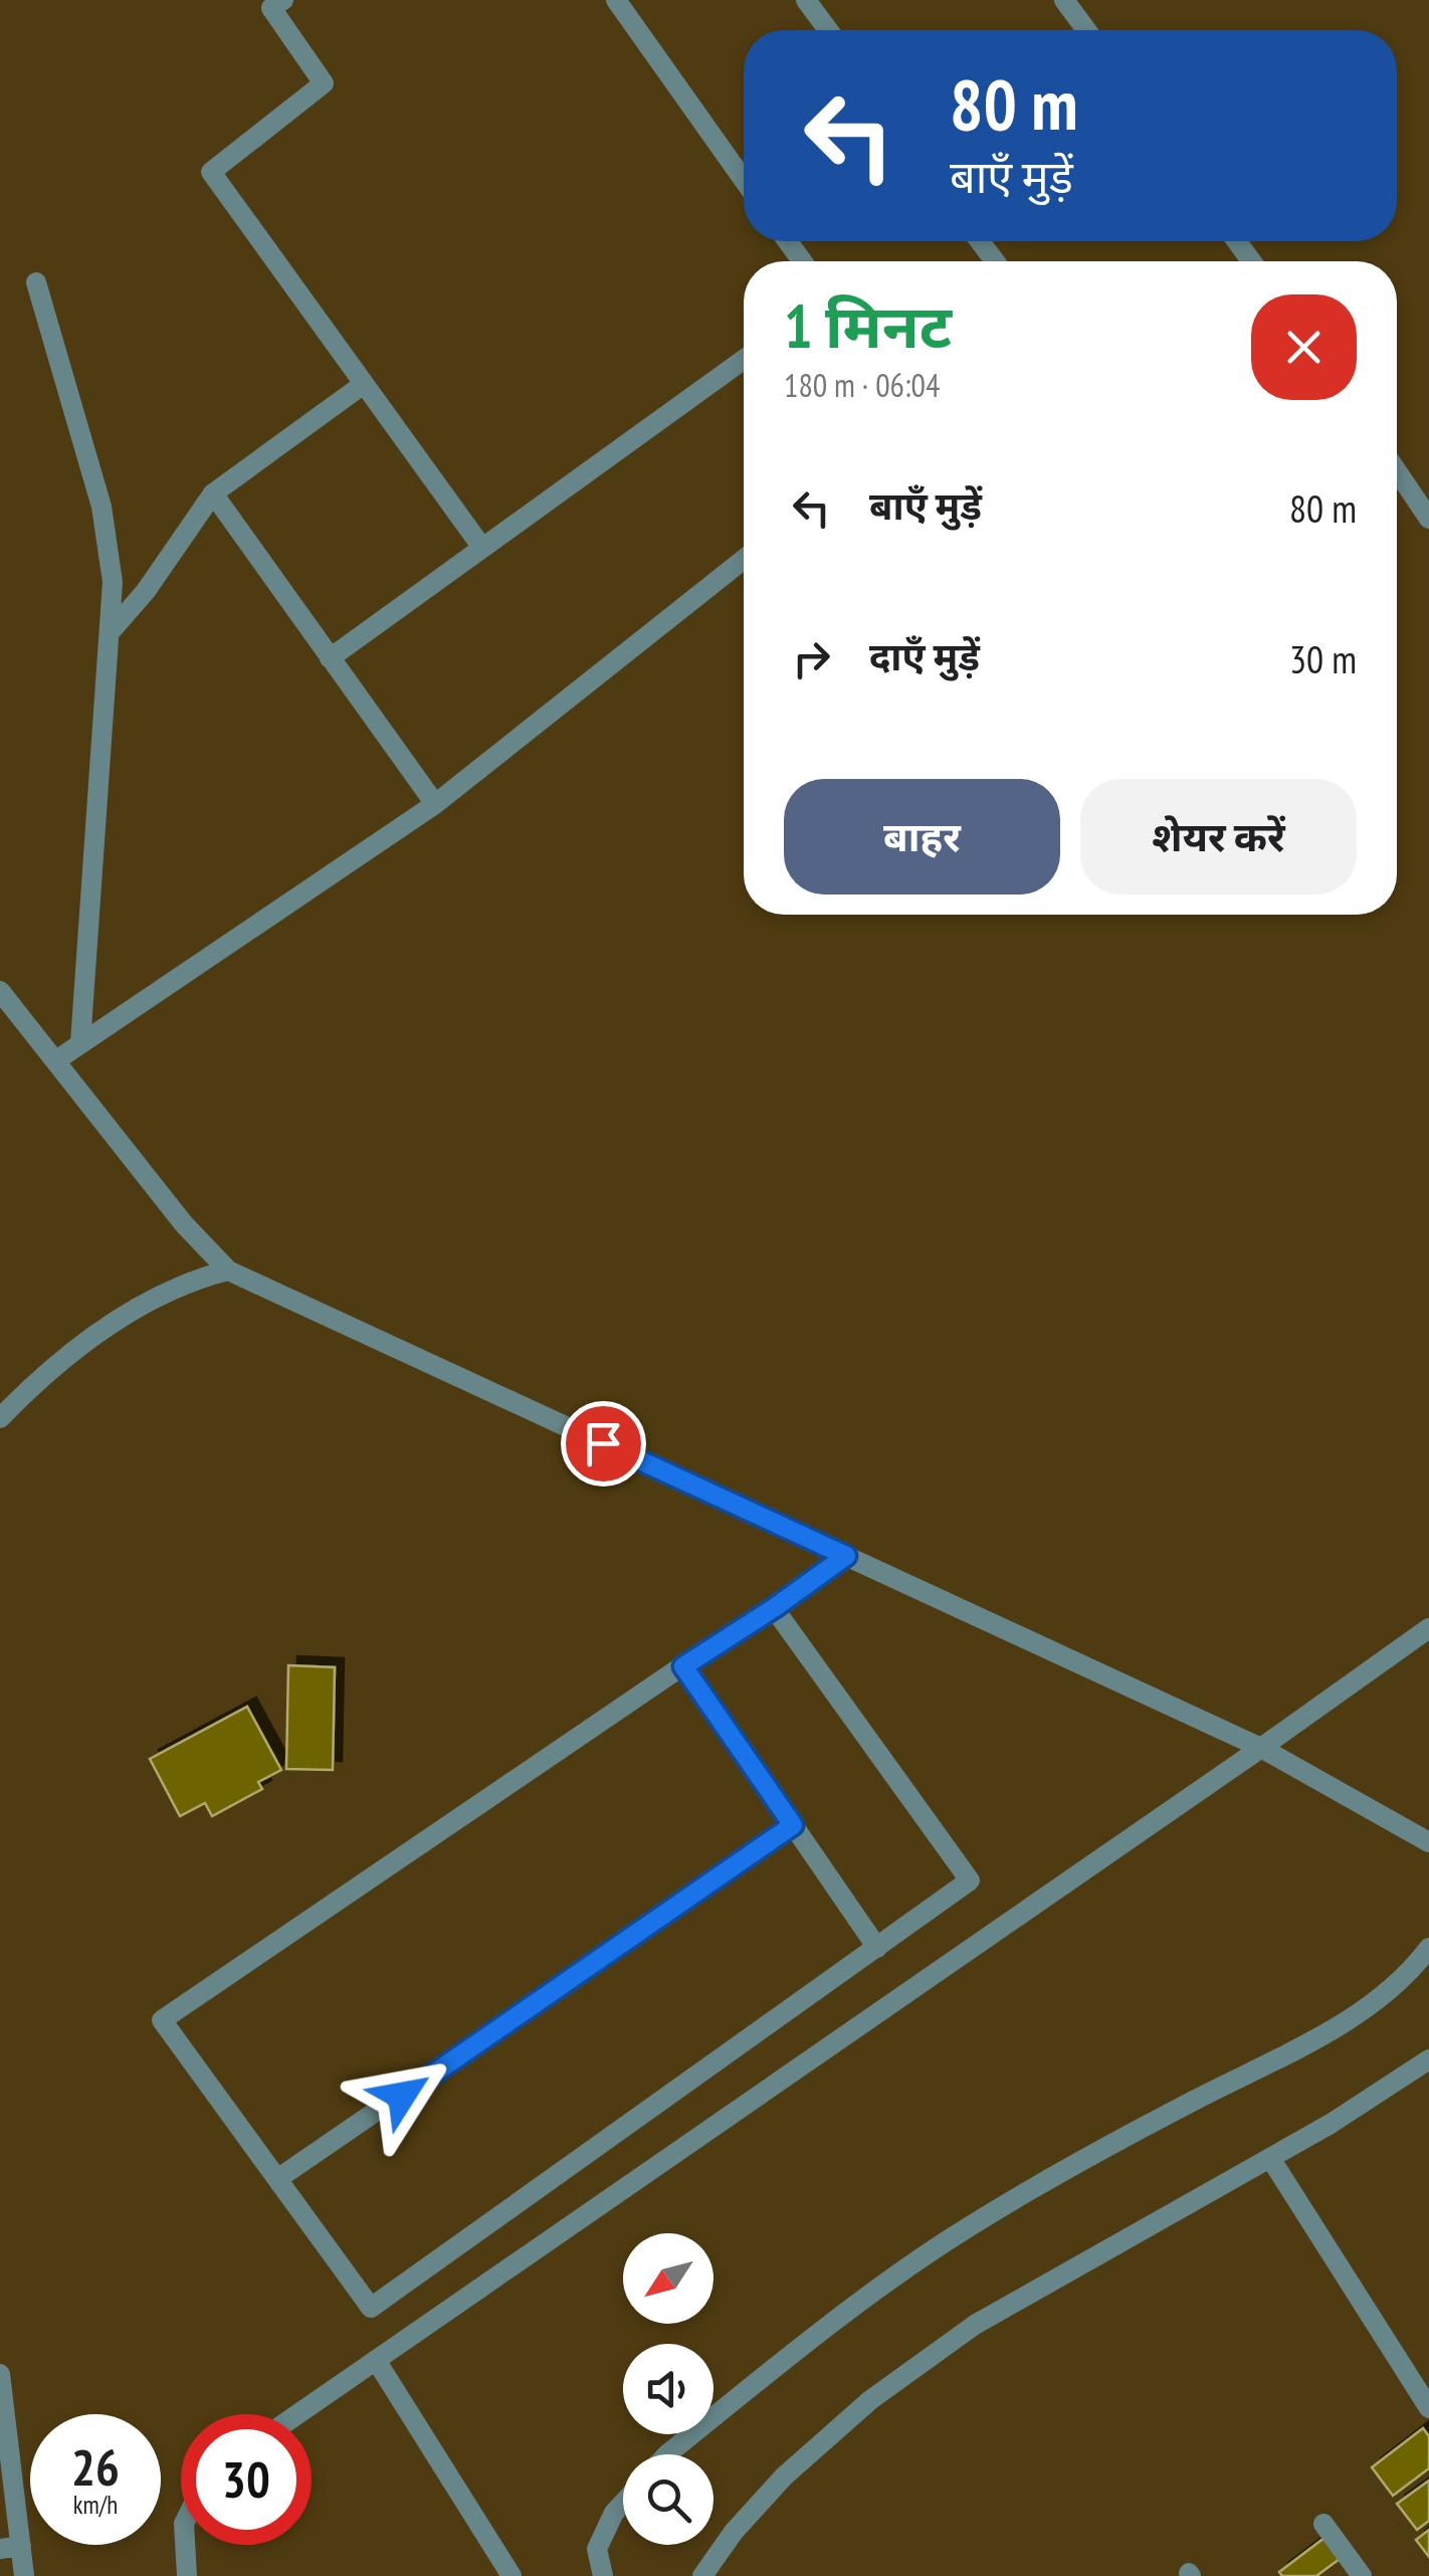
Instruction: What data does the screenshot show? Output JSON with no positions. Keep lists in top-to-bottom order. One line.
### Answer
{"north":"bottom left","page":{"turn":["80 m","बाएँ मुड़ें"],"heading":["1 मिनट","180 m · 06:04"],"list":[{"name":"बाएँ मुड़ें","value":"80 m"},{"name":"दाएँ मुड़ें","value":"30 m"}],"buttons":["बाहर","शेयर करें"],"speed":"26 km/h","limit":"30"}}
